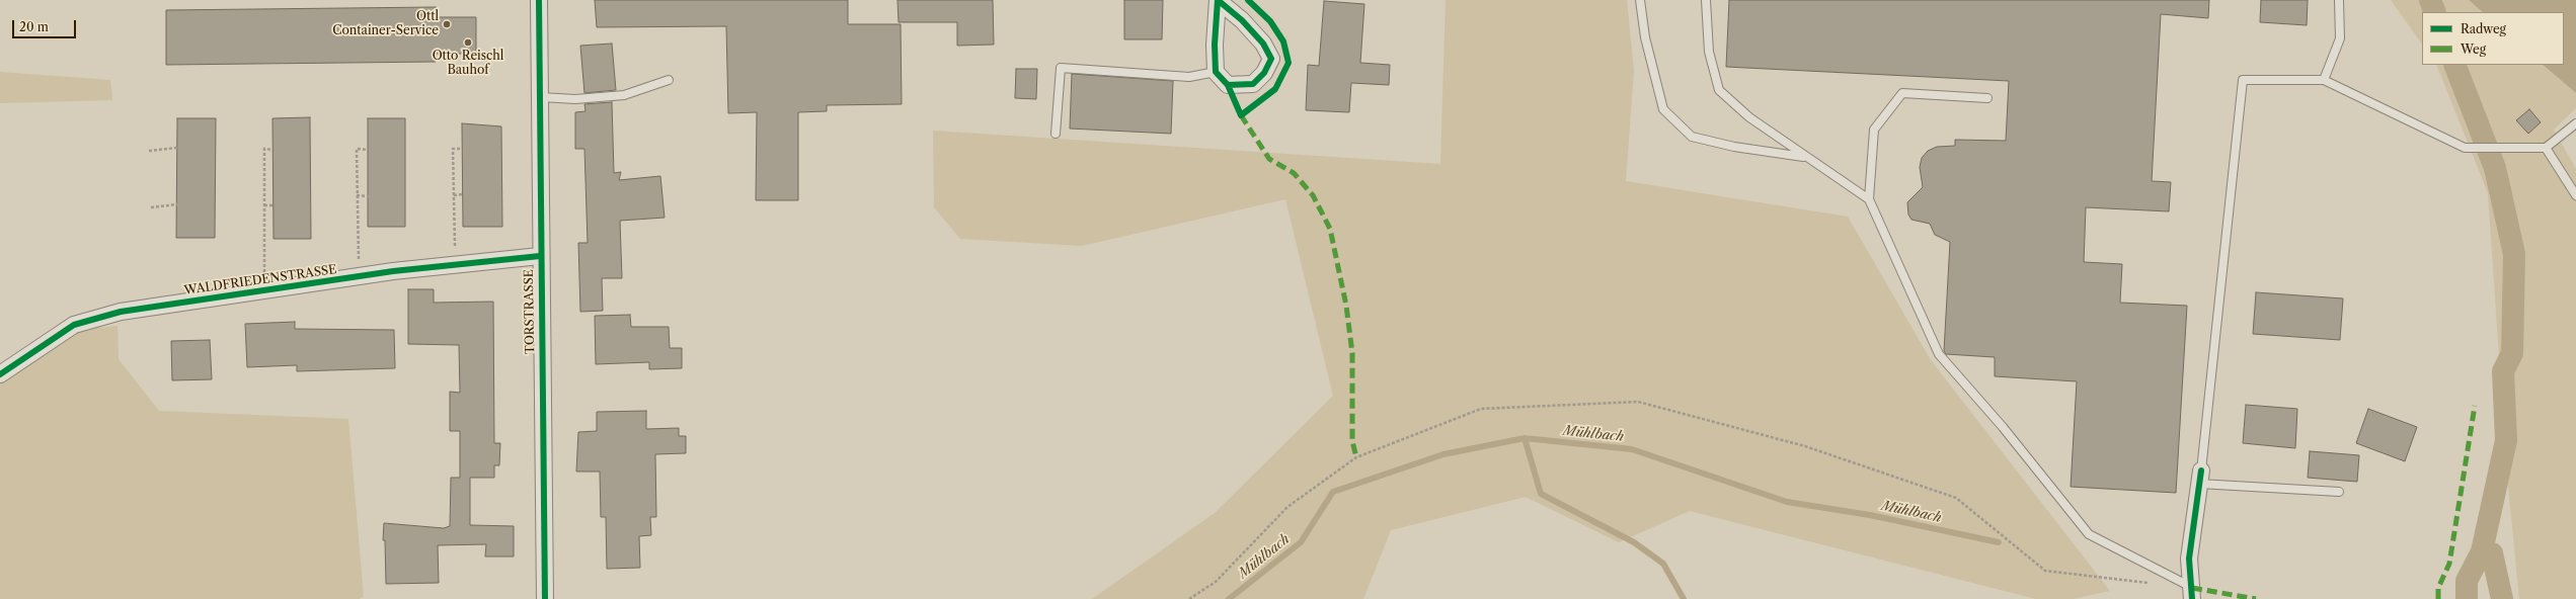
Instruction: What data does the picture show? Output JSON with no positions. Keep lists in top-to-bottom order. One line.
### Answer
{"streets":{"street":["WALDFRIEDENSTRASSE","TORSTRASSE"]},"crossings":[["WALDFRIEDENSTRASSE","TORSTRASSE"]],"water":["Mühlbach"],"places":["Ottl Container-Service","Otto Reischl Bauhof"],"legend":["Radweg","Weg"],"scale_bar":"20 m"}
